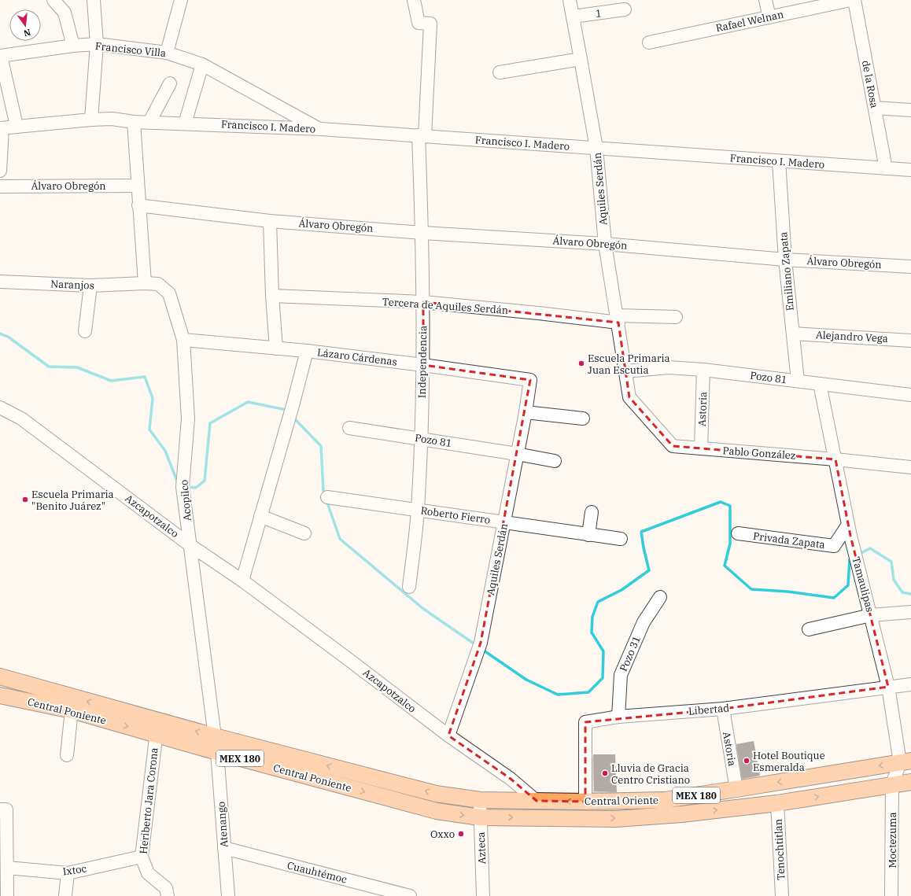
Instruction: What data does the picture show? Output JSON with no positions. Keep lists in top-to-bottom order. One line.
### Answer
{"streets":{"main road":["Central Poniente","MEX 180","Central Oriente"],"street":["1","Rafael Welnan","Francisco Villa","de la Rosa","Francisco I. Madero","Álvaro Obregón","Aquiles Serdán","Emiliano Zapata","Naranjos","Tercera de Aquiles Serdán","Alejandro Vega","Lázaro Cárdenas","Independencia","Pozo 81","Astoria","Pablo González","Acopilco","Roberto Fierro","Azcapotzalco","Privada Zapata","Tamaulipas","Pozo 31","Libertad","Heriberto Jara Corona","Atenango","Moctezuma","Azteca","Tenochtitlan","Ixtoc","Cuauhtémoc"]},"crossings":[["1","Aquiles Serdán"],["Francisco Villa","Francisco I. Madero"],["de la Rosa","Francisco I. Madero"],["Francisco I. Madero","Aquiles Serdán"],["Francisco I. Madero","Emiliano Zapata"],["Francisco I. Madero","Independencia"],["Álvaro Obregón","Aquiles Serdán"],["Álvaro Obregón","Emiliano Zapata"],["Álvaro Obregón","Independencia"],["Aquiles Serdán","Tercera de Aquiles Serdán"],["Aquiles Serdán","Lázaro Cárdenas"],["Aquiles Serdán","Pozo 81"],["Aquiles Serdán","Pablo González"],["Aquiles Serdán","Roberto Fierro"],["Aquiles Serdán","Azcapotzalco"],["Emiliano Zapata","Alejandro Vega"],["Emiliano Zapata","Pozo 81"],["Naranjos","Acopilco"],["Tercera de Aquiles Serdán","Independencia"],["Lázaro Cárdenas","Independencia"],["Lázaro Cárdenas","Acopilco"],["Independencia","Pozo 81"],["Independencia","Roberto Fierro"],["Pozo 81","Astoria"],["Pozo 81","Tamaulipas"],["Astoria","Pablo González"],["Astoria","Libertad"],["Astoria","Central Oriente"],["Pablo González","Tamaulipas"],["Acopilco","Azcapotzalco"],["Acopilco","Central Poniente"],["Azcapotzalco","Central Oriente"],["Privada Zapata","Tamaulipas"],["Tamaulipas","Libertad"],["Tamaulipas","Central Oriente"],["Tamaulipas","Moctezuma"],["Pozo 31","Libertad"],["Libertad","Central Oriente"],["Central Poniente","Heriberto Jara Corona"],["Central Poniente","Central Oriente"],["Central Poniente","Atenango"],["Central Poniente","Azteca"],["Heriberto Jara Corona","Ixtoc"],["Central Oriente","Moctezuma"],["Central Oriente","Azteca"],["Central Oriente","Tenochtitlan"],["Atenango","Cuauhtémoc"]],"places":["Escuela Primaria Juan Escutia","Escuela Primaria \"Benito Juárez\"","Hotel Boutique Esmeralda","Lluvia de Gracia Centro Cristiano","Oxxo"],"north":"bottom"}
